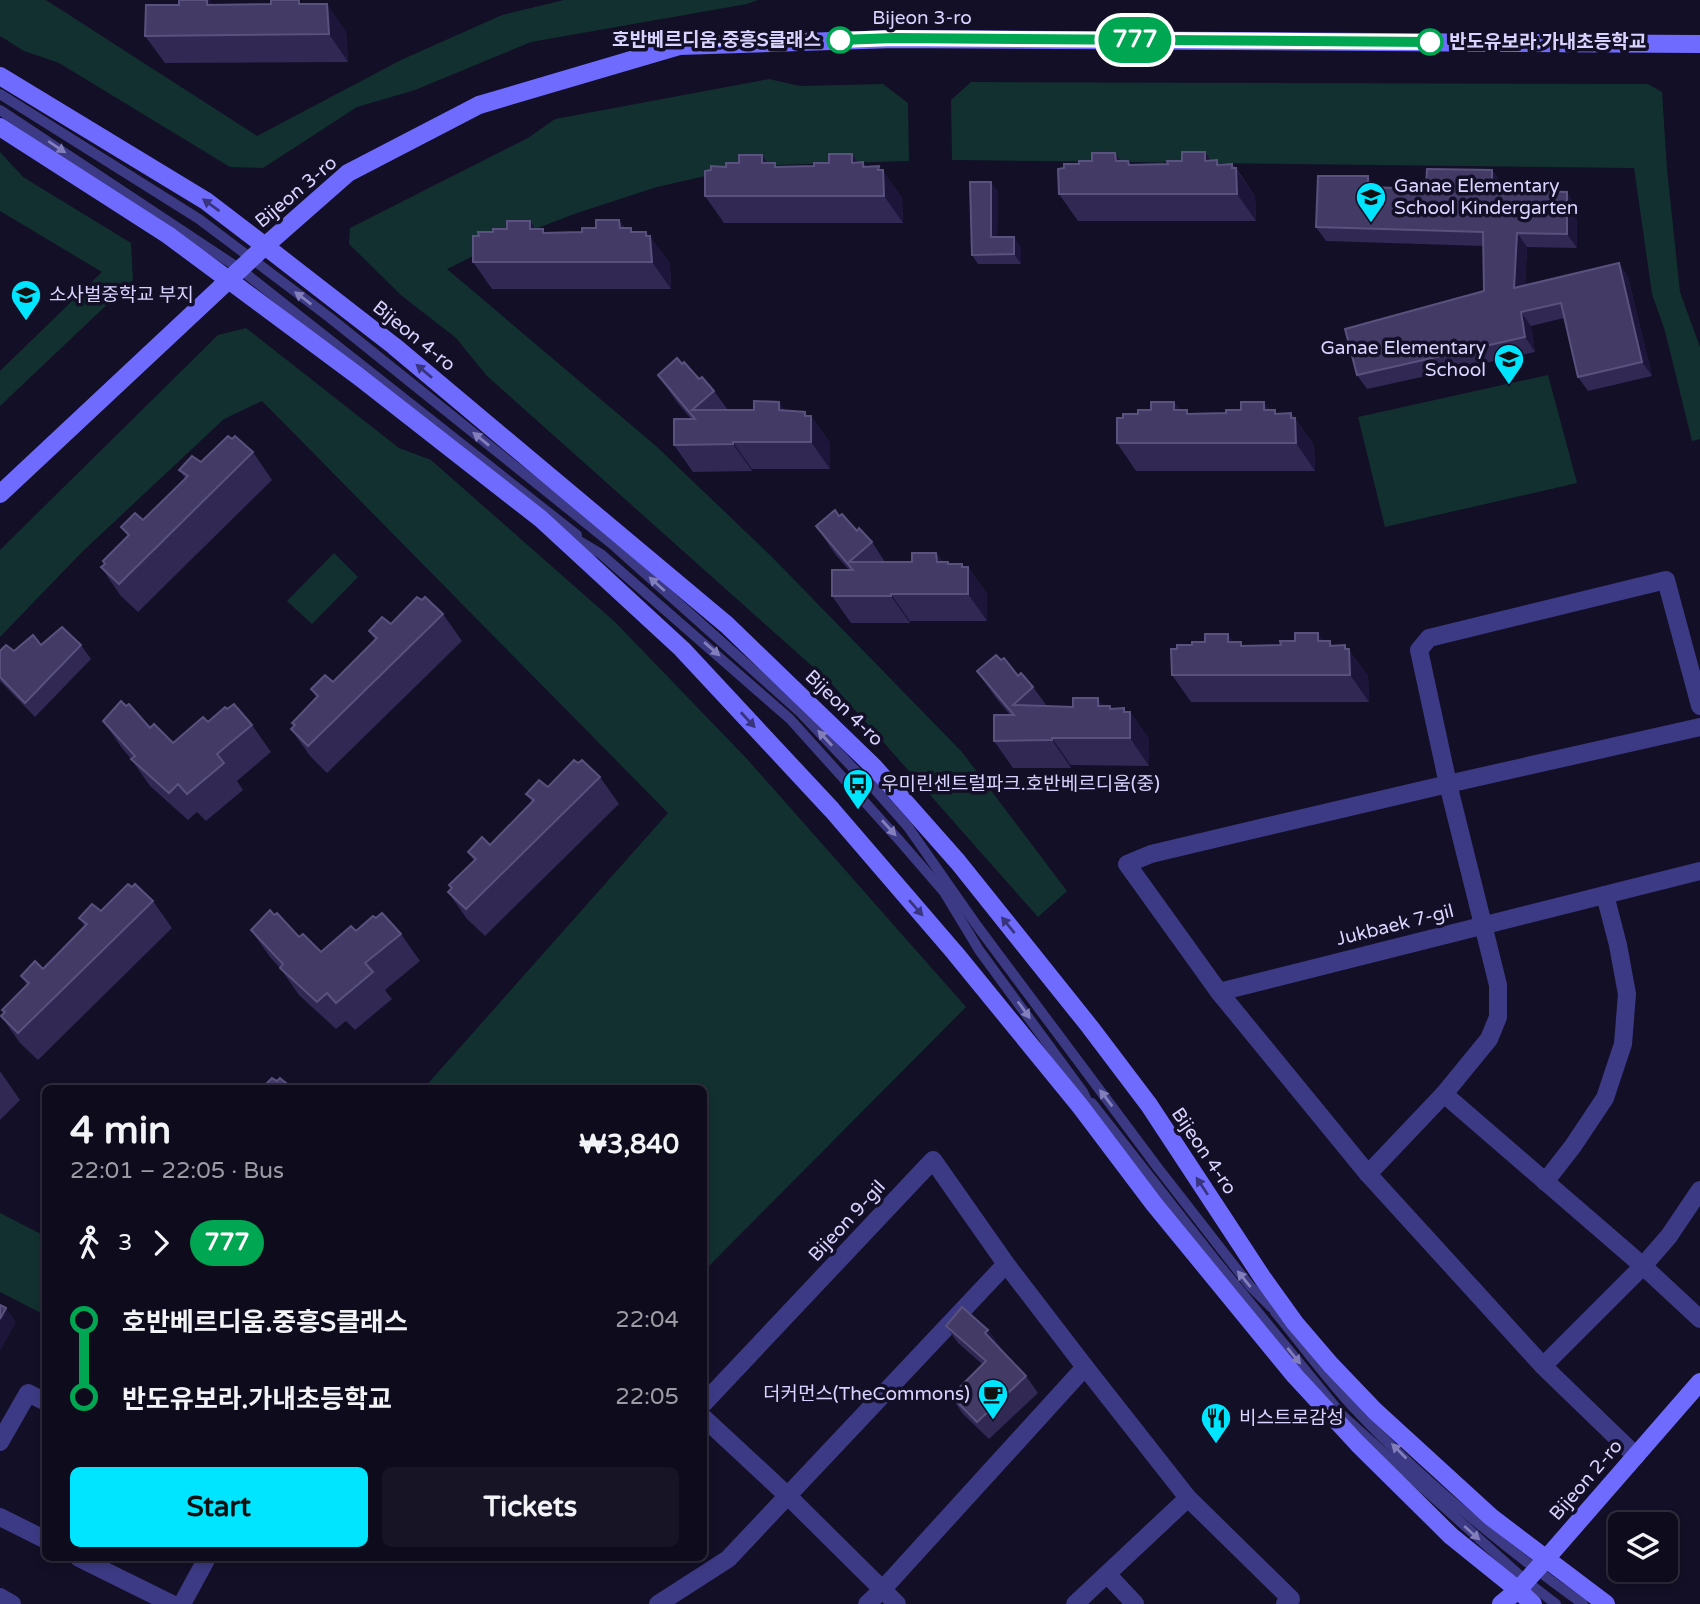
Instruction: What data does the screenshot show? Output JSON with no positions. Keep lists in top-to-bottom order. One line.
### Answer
{"streets":{"main road":["Bijeon 3-ro","Bijeon 4-ro","Bijeon 2-ro"],"street":["Jukbaek 7-gil","Bijeon 9-gil"]},"crossings":[["Bijeon 3-ro","Bijeon 4-ro"],["Bijeon 4-ro","Bijeon 2-ro"]],"places":{"other":["호반베르디움.중흥S클래스","반도유보라.가내초등학교"],"school or university":["Ganae Elementary School Kindergarten","소사벌중학교 부지","Ganae Elementary School"],"bus stop":["우미린센트럴파크.호반베르디움(중)"],"cafe":["더커먼스(TheCommons)"],"restaurant":["비스트로감성"]},"lines":["bus line 777"],"page":{"on_map":"777","heading":["4 min","22:01 – 22:05 · Bus","₩3,840"],"legs":["3","777"],"list":[{"name":"호반베르디움.중흥S클래스","value":"22:04"},{"name":"반도유보라.가내초등학교","value":"22:05"}],"buttons":["Start","Tickets"]}}
